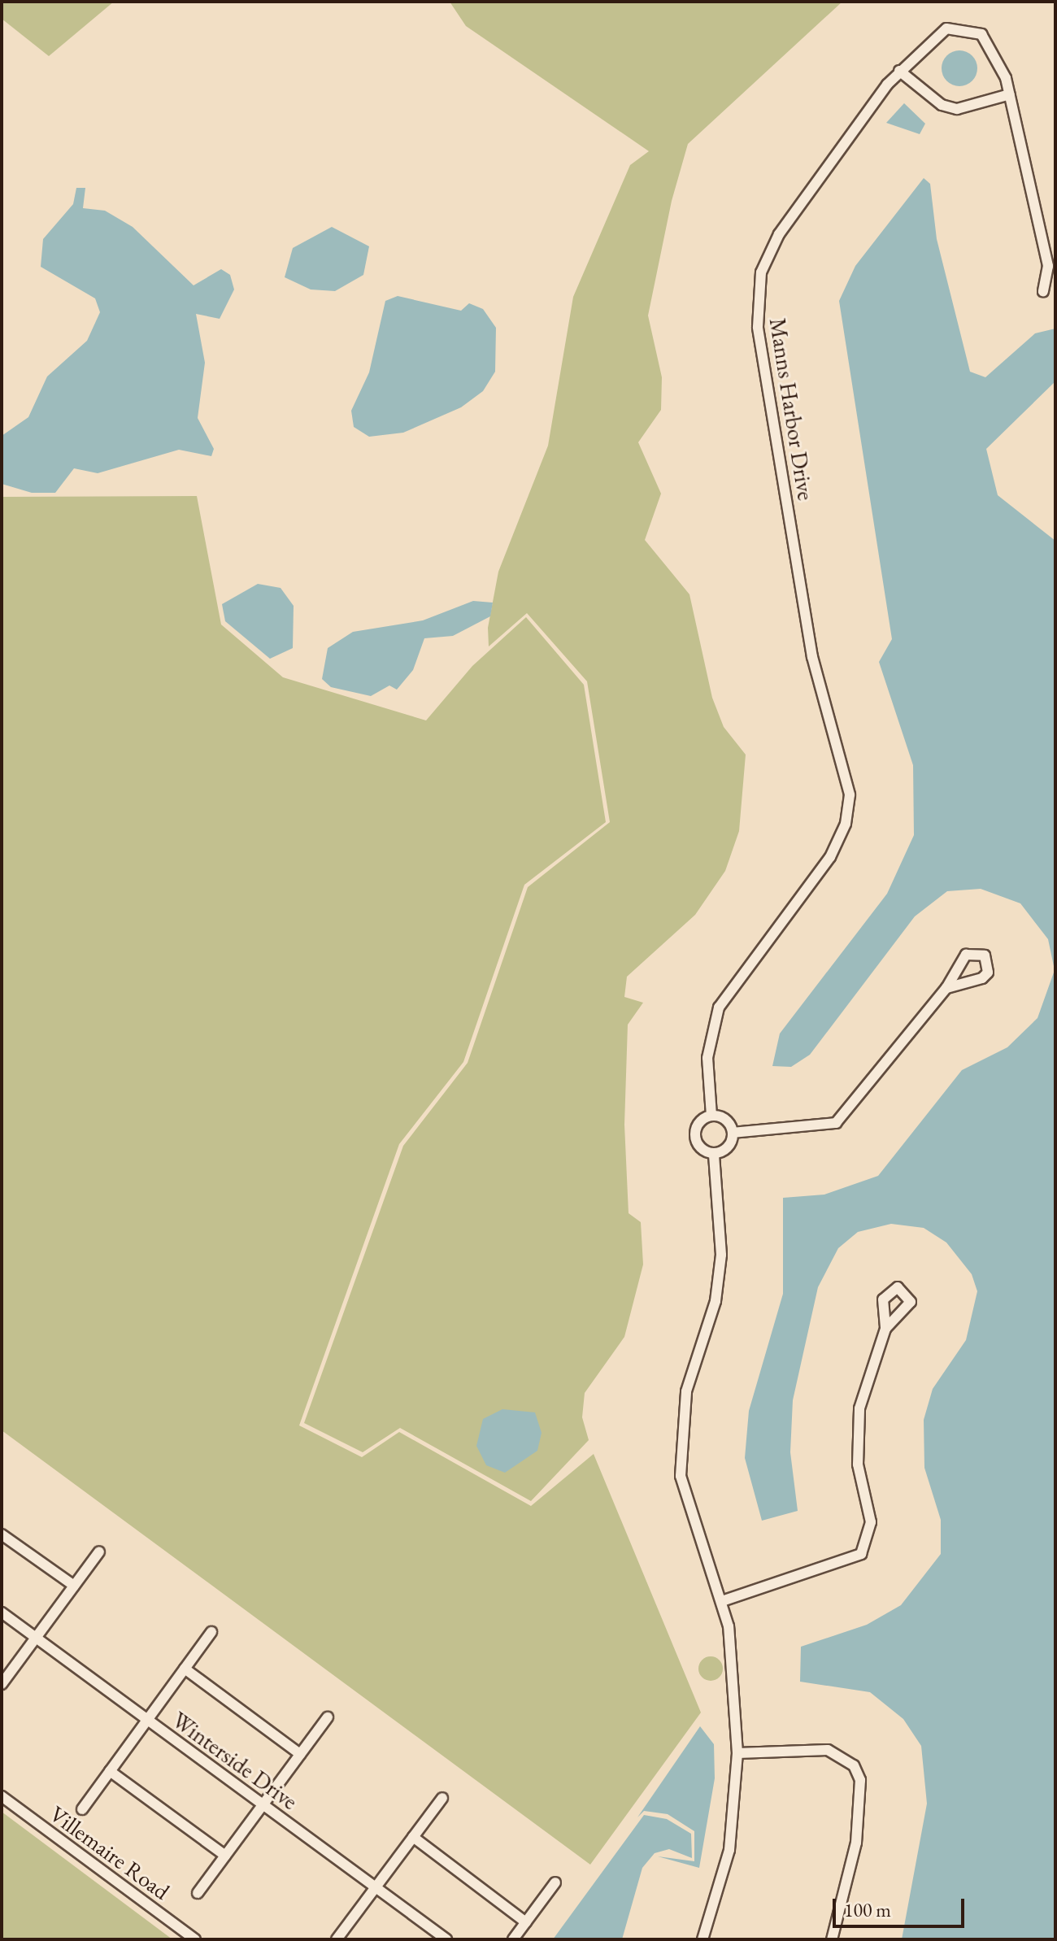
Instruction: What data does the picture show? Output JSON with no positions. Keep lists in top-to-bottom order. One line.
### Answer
{"streets":{"street":["Manns Harbor Drive","Winterside Drive","Villemaire Road"]},"scale_bar":"100 m"}
